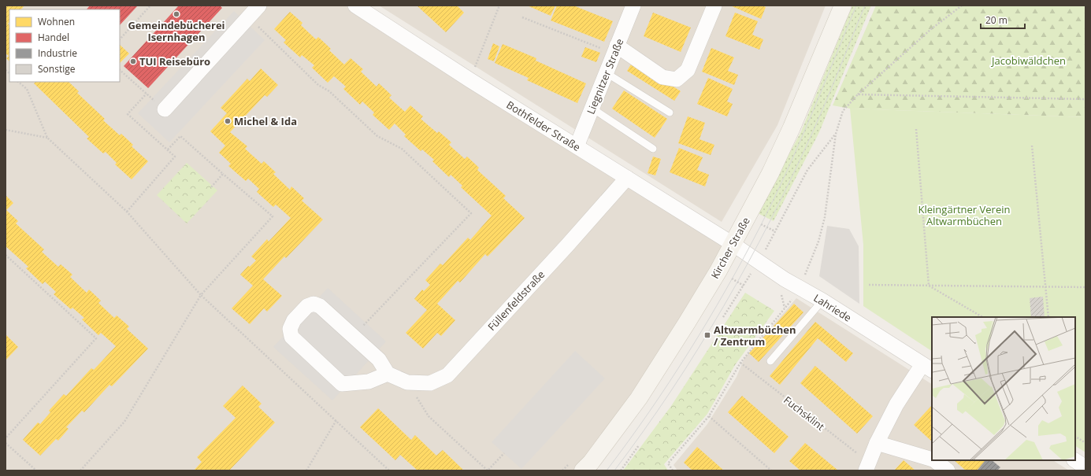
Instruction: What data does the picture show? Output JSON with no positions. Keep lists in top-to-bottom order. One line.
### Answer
{"streets":{"main road":["Kircher Straße"],"street":["Liegnitzer Straße","Bothfelder Straße","Füllenfeldstraße","Lahriede"],"path":["Fuchsklint"]},"crossings":[["Liegnitzer Straße","Bothfelder Straße"],["Bothfelder Straße","Kircher Straße"],["Bothfelder Straße","Füllenfeldstraße"],["Bothfelder Straße","Lahriede"],["Kircher Straße","Lahriede"]],"parks":["Jacobiwäldchen","Kleingärtner Verein Altwarmbüchen"],"places":{"other":["Gemeindebücherei Isernhagen","TUI Reisebüro","Michel & Ida"],"transit":["Altwarmbüchen / Zentrum"]},"legend":["Wohnen","Handel","Industrie","Sonstige"],"scale_bar":"20 m"}
